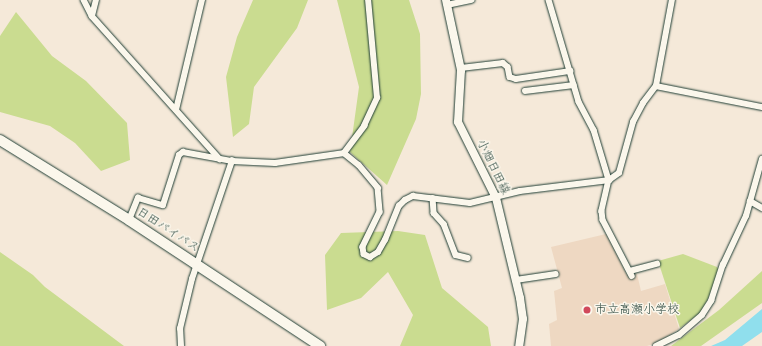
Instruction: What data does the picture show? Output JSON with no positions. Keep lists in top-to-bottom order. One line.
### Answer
{"streets":{"highway":["日田バイパス"],"main road":["小畑日田線"]},"places":["市立高瀬小学校"]}
